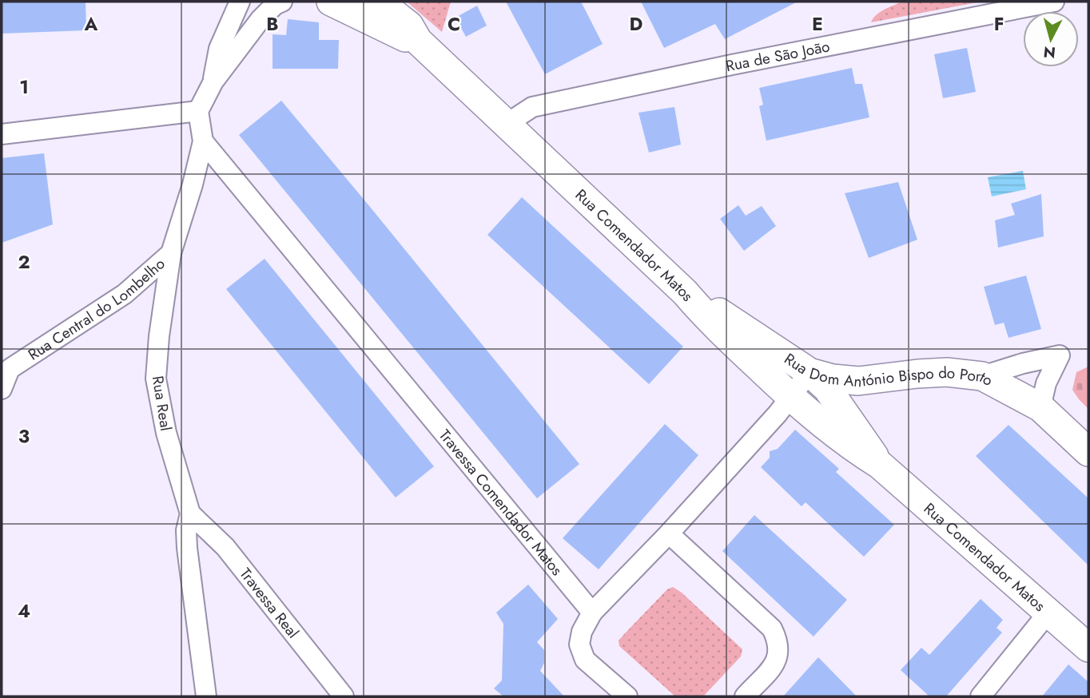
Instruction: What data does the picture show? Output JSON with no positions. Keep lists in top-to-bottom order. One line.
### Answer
{"streets":{"street":["Rua de São João","Rua Comendador Matos","Rua Central do Lombelho","Rua Dom António Bispo do Porto","Rua Real","Travessa Comendador Matos","Travessa Real"]},"crossings":[["Rua de São João","Rua Comendador Matos"],["Rua Comendador Matos","Rua Dom António Bispo do Porto"],["Rua Central do Lombelho","Rua Real"],["Rua Real","Travessa Comendador Matos"],["Rua Real","Travessa Real"]],"north":"bottom","grid":{"columns":["A","B","C","D","E","F"],"rows":["1","2","3","4"]}}
